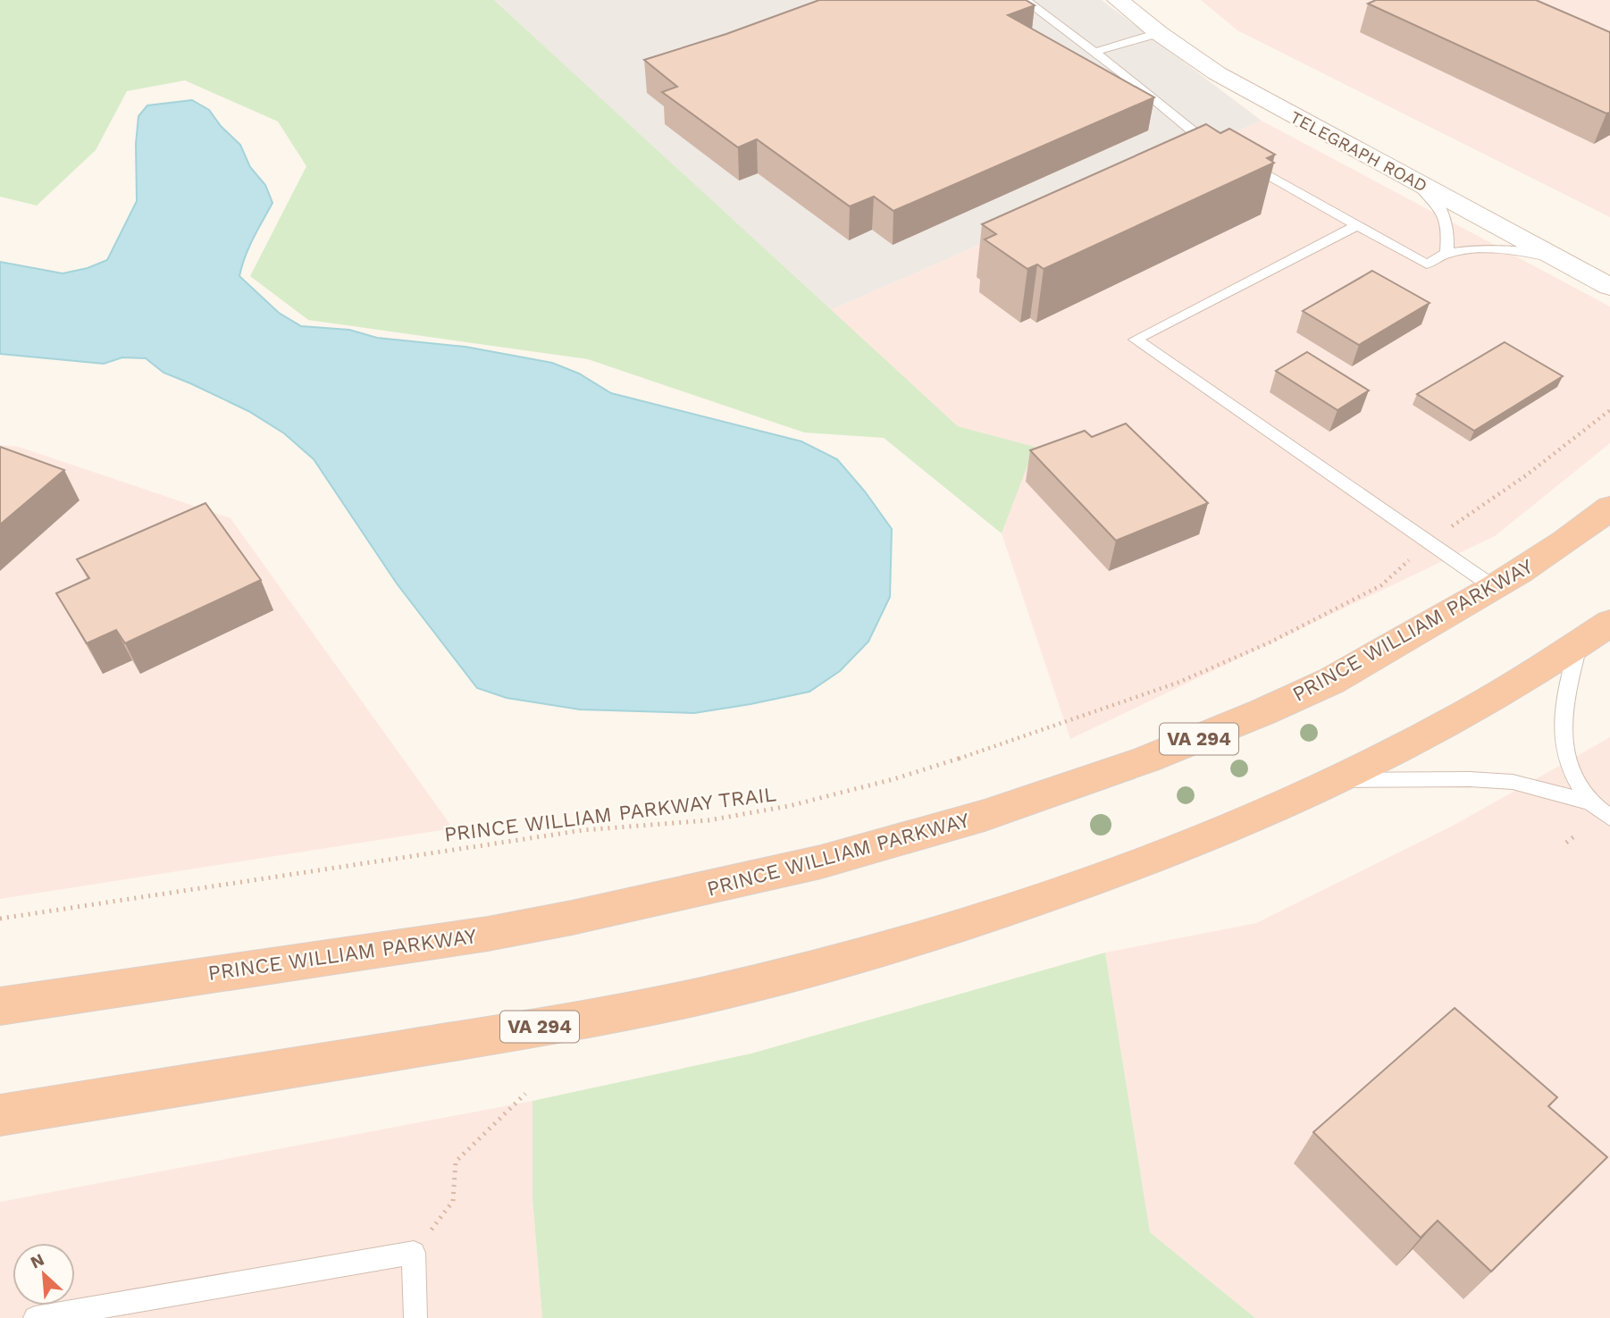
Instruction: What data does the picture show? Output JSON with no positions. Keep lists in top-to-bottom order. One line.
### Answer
{"streets":{"highway":["PRINCE WILLIAM PARKWAY","VA 294"],"main road":["TELEGRAPH ROAD"],"path":["PRINCE WILLIAM PARKWAY TRAIL"]},"north":"top left"}
